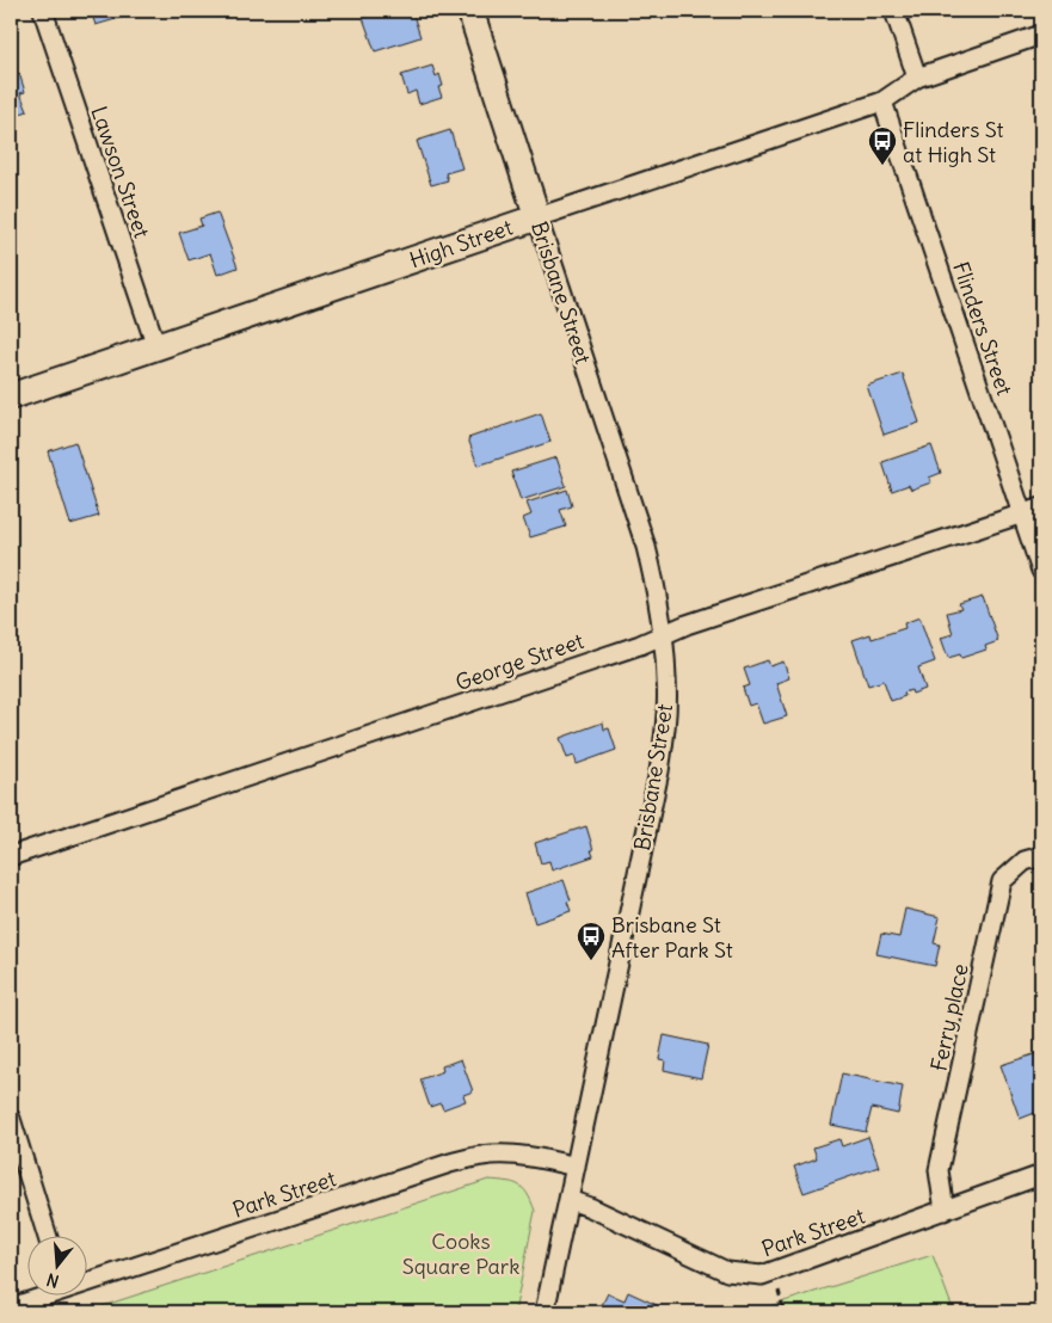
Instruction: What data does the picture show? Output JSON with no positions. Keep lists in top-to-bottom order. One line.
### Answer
{"streets":{"main road":["High Street","Brisbane Street"],"street":["Lawson Street","Flinders Street","George Street","Ferry place","Park Street"]},"crossings":[["Lawson Street","High Street"],["High Street","Brisbane Street"],["High Street","Flinders Street"],["Brisbane Street","George Street"],["Brisbane Street","Park Street"],["Flinders Street","George Street"],["Ferry place","Park Street"]],"parks":["Cooks Square Park"],"places":{"bus stop":["Flinders St at High St","Brisbane St After Park St"]},"north":"bottom"}
